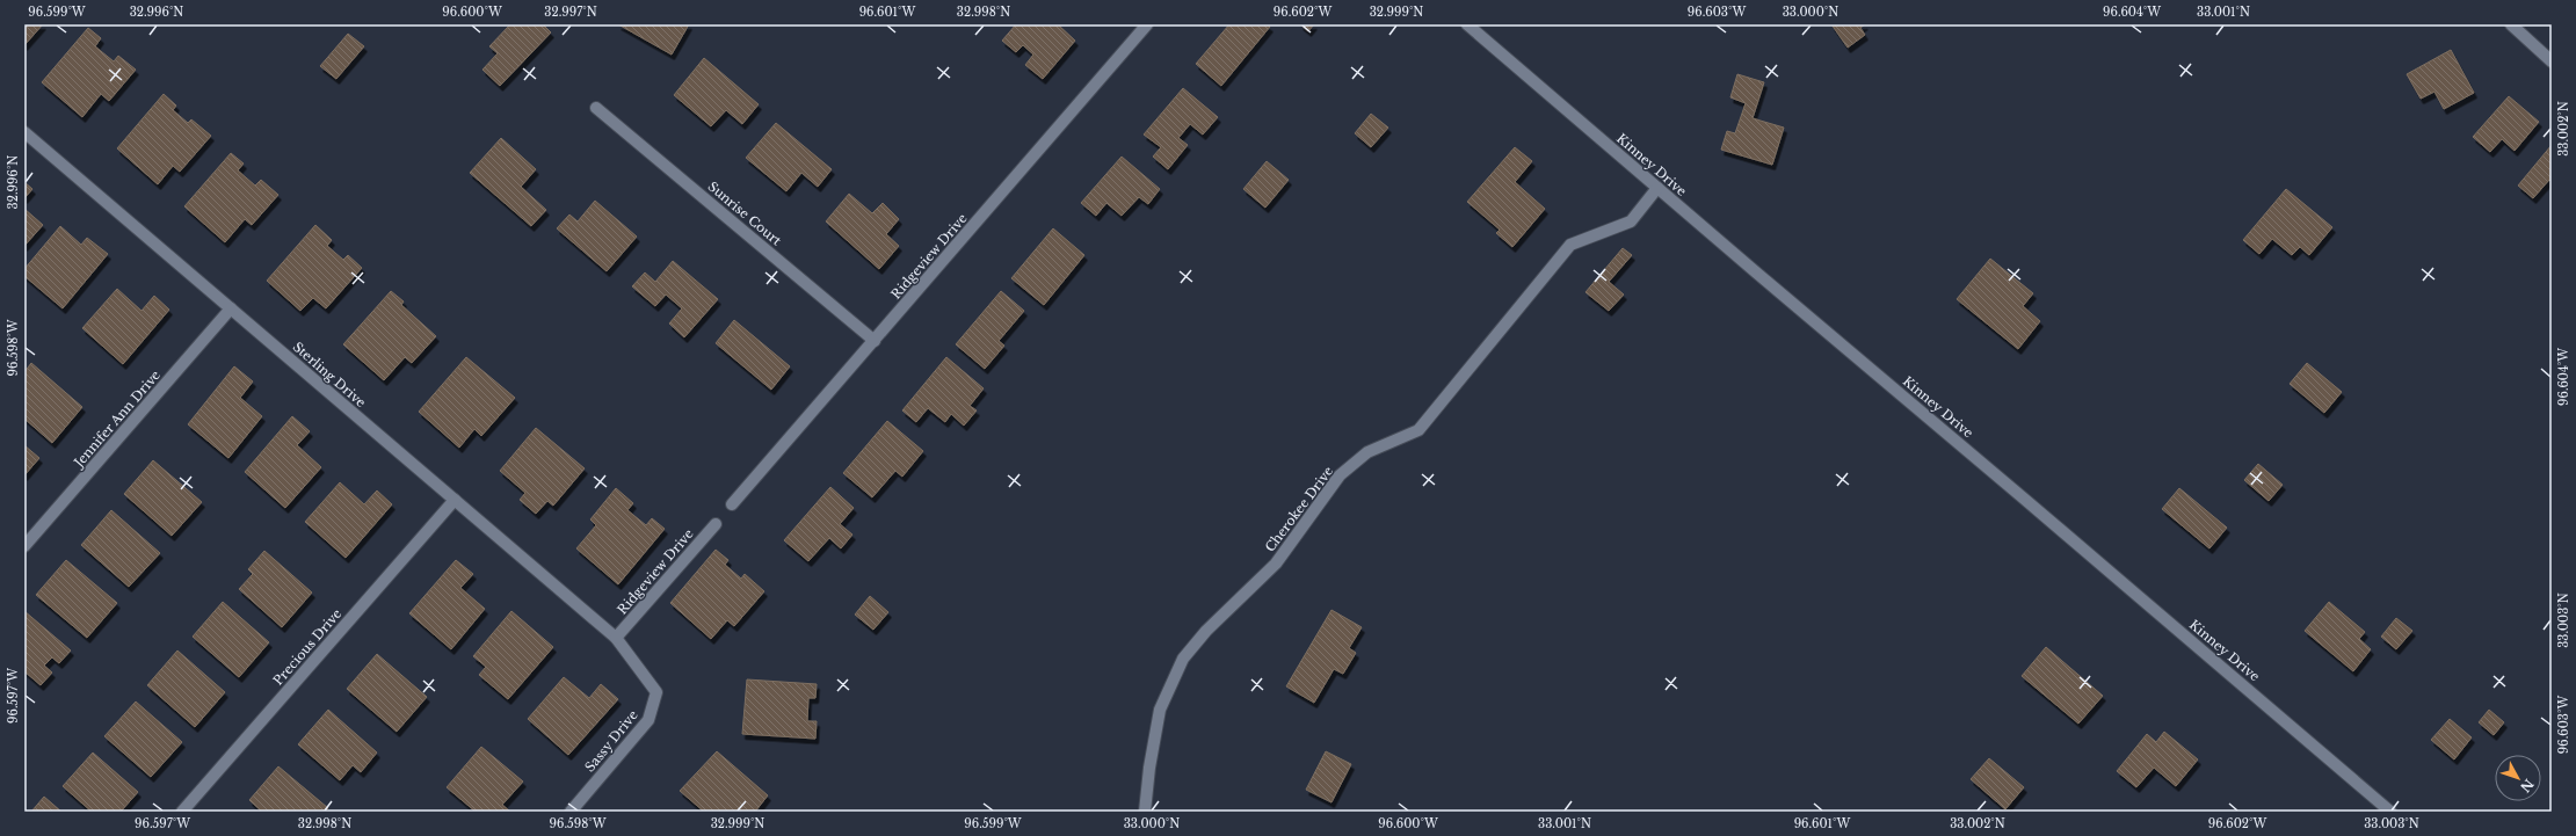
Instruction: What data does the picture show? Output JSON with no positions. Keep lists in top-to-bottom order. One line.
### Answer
{"streets":{"street":["Kinney Drive","Sunrise Court","Ridgeview Drive","Sterling Drive","Jennifer Ann Drive","Cherokee Drive","Precious Drive","Sassy Drive"]},"crossings":[["Kinney Drive","Cherokee Drive"],["Sunrise Court","Ridgeview Drive"],["Ridgeview Drive","Sterling Drive"],["Ridgeview Drive","Sassy Drive"],["Sterling Drive","Jennifer Ann Drive"],["Sterling Drive","Precious Drive"],["Sterling Drive","Sassy Drive"]],"north":"bottom right","coordinates":["96.599°W","32.996°N","96.600°W","32.997°N","96.601°W","32.998°N","96.602°W","32.999°N","96.603°W","33.000°N","96.604°W","33.001°N","33.002°N","96.598°W","33.003°N","96.597°W"]}
